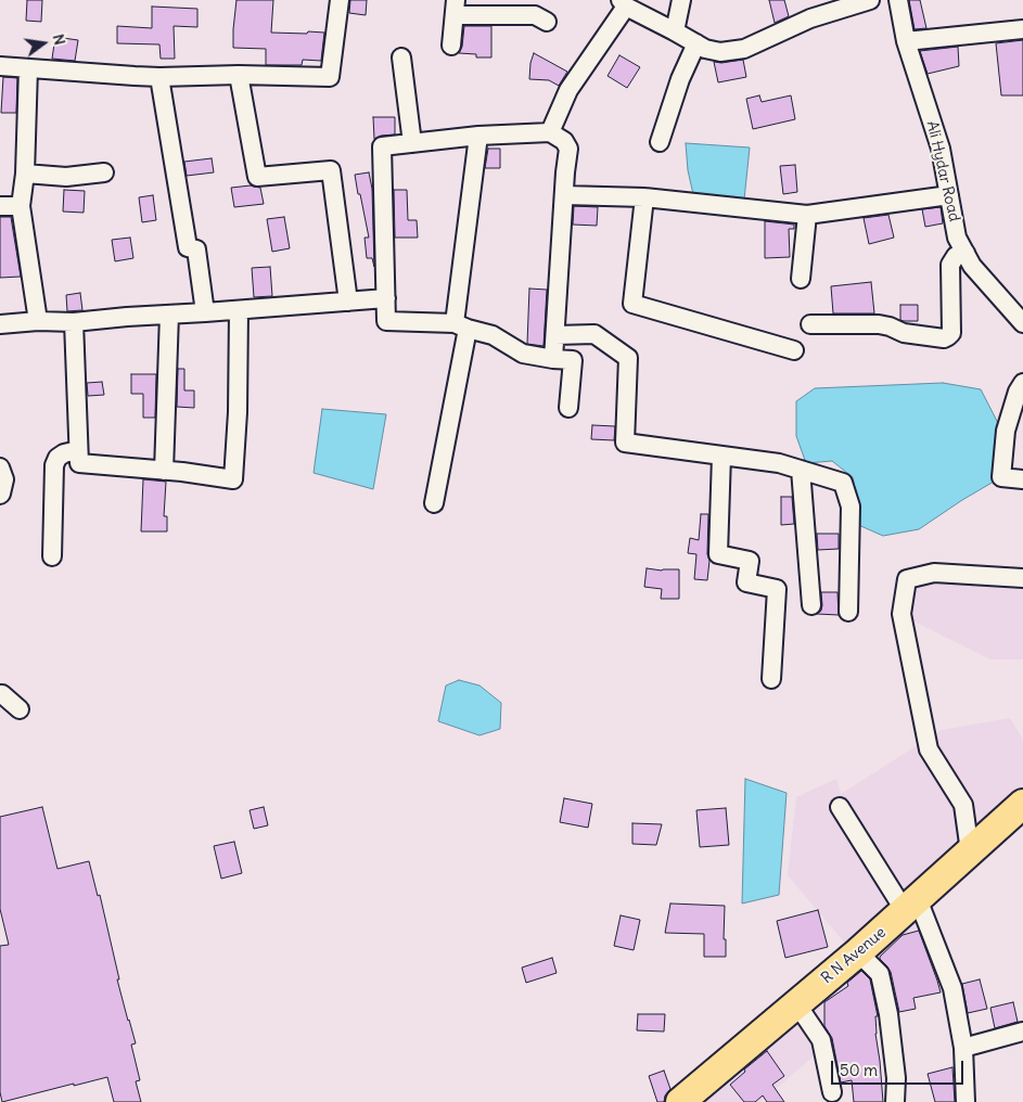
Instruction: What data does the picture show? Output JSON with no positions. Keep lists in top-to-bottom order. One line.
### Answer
{"streets":{"main road":["R N Avenue"],"street":["Ali Hydar Road"]},"scale_bar":"50 m","north":"right"}
